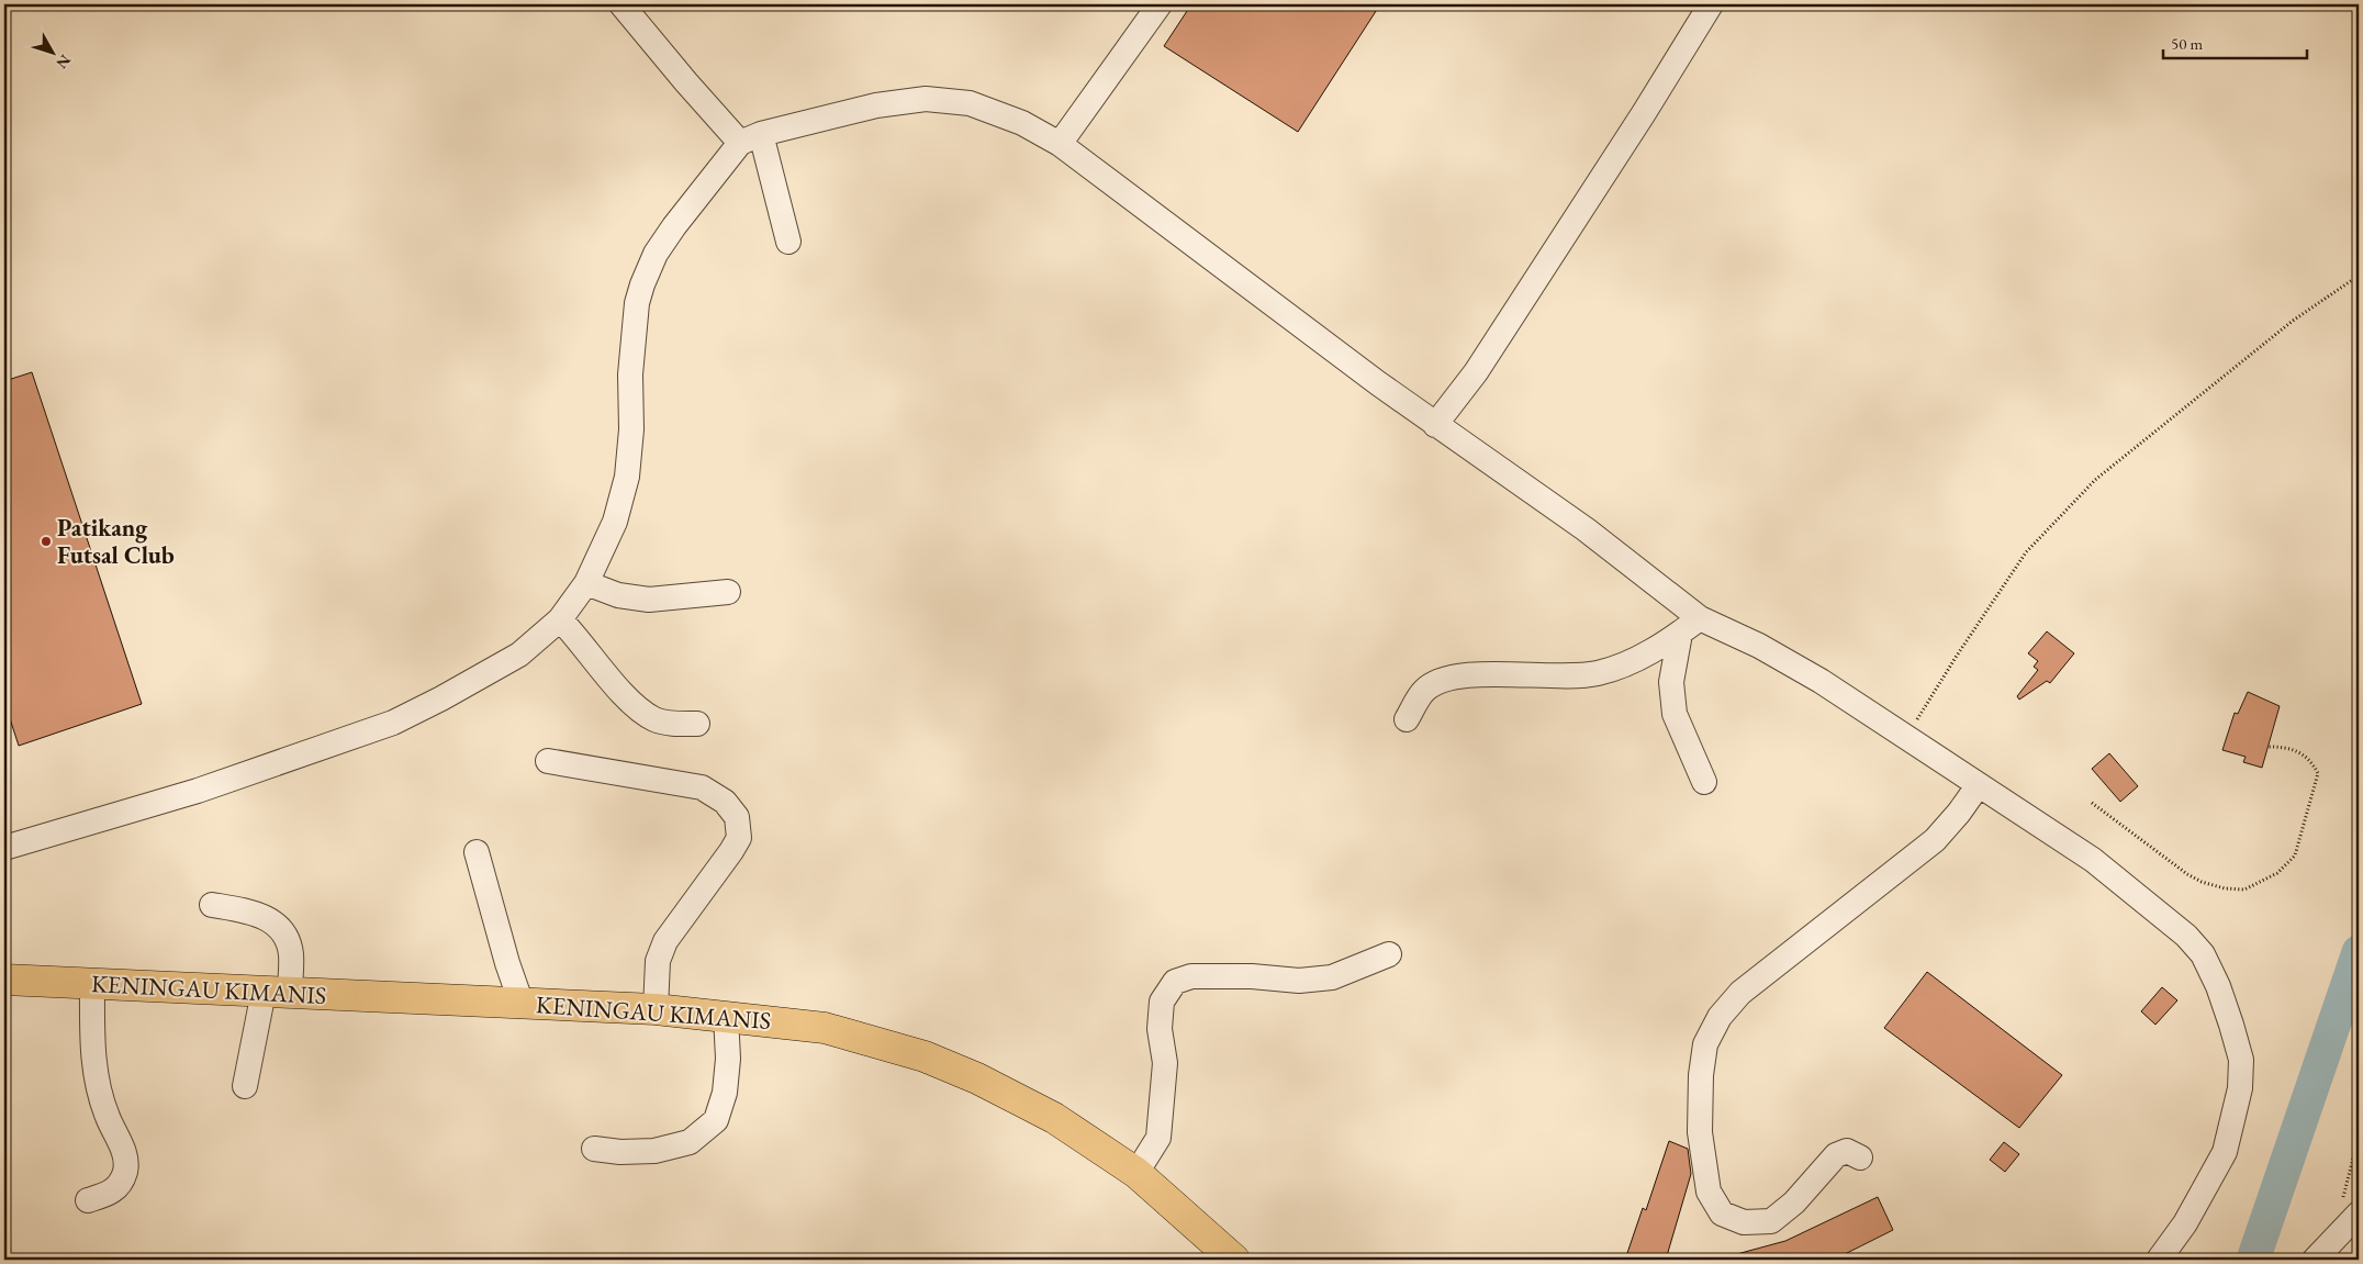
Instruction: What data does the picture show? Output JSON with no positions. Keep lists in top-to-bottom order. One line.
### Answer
{"streets":{"main road":["KENINGAU KIMANIS"]},"places":["Patikang Futsal Club"],"scale_bar":"50 m","north":"bottom right"}
